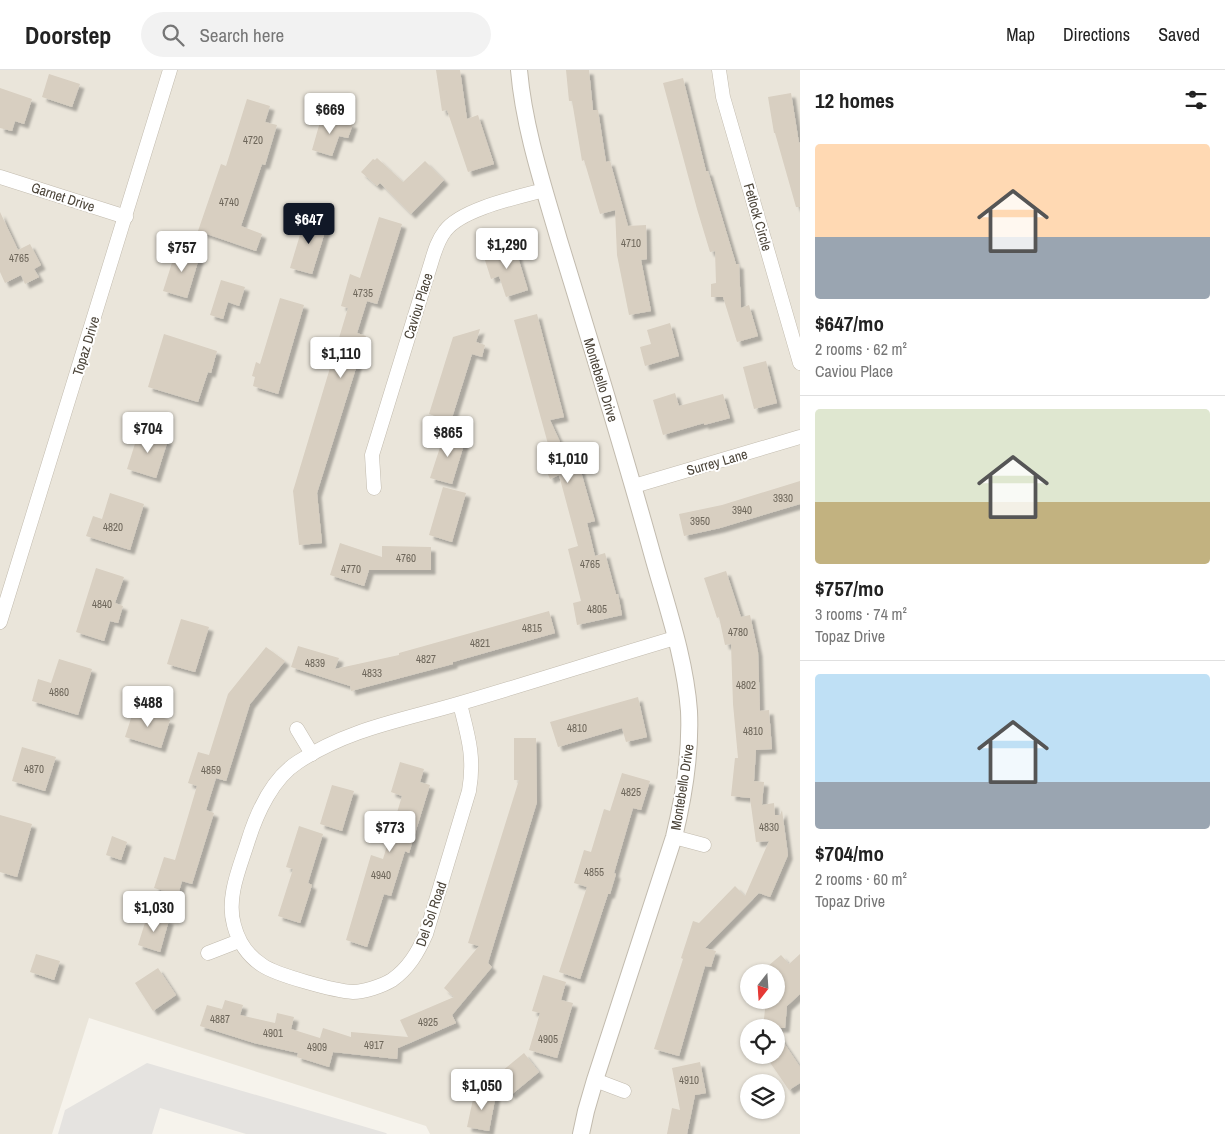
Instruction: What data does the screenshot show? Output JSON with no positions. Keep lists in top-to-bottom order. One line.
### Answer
{"streets":{"street":["Garnet Drive","Fetlock Circle","Caviou Place","Topaz Drive","Montebello Drive","Surrey Lane","Del Sol Road"]},"crossings":[["Garnet Drive","Topaz Drive"],["Caviou Place","Montebello Drive"],["Montebello Drive","Surrey Lane"],["Montebello Drive","Del Sol Road"]],"house_numbers":["4720","4740","4710","4765","4735","3930","3940","3950","4820","4760","4765","4770","4840","4805","4815","4780","4821","4827","4839","4833","4802","4860","4810","4810","4870","4859","4825","4830","4855","4940","4887","4925","4901","4905","4917","4909","4910"],"north":"bottom","page":{"header":"Doorstep","search":"Search here","nav":["Map","Directions","Saved"],"heading":"12 homes","price":["$669","$647","$1,290","$757","$1,110","$704","$865","$1,010","$488","$773","$1,030","$1,050"],"list":[{"name":"$647/mo","note":"2 rooms · 62 m² · Caviou Place"},{"name":"$757/mo","note":"3 rooms · 74 m² · Topaz Drive"},{"name":"$704/mo","note":"2 rooms · 60 m² · Topaz Drive"}]}}
